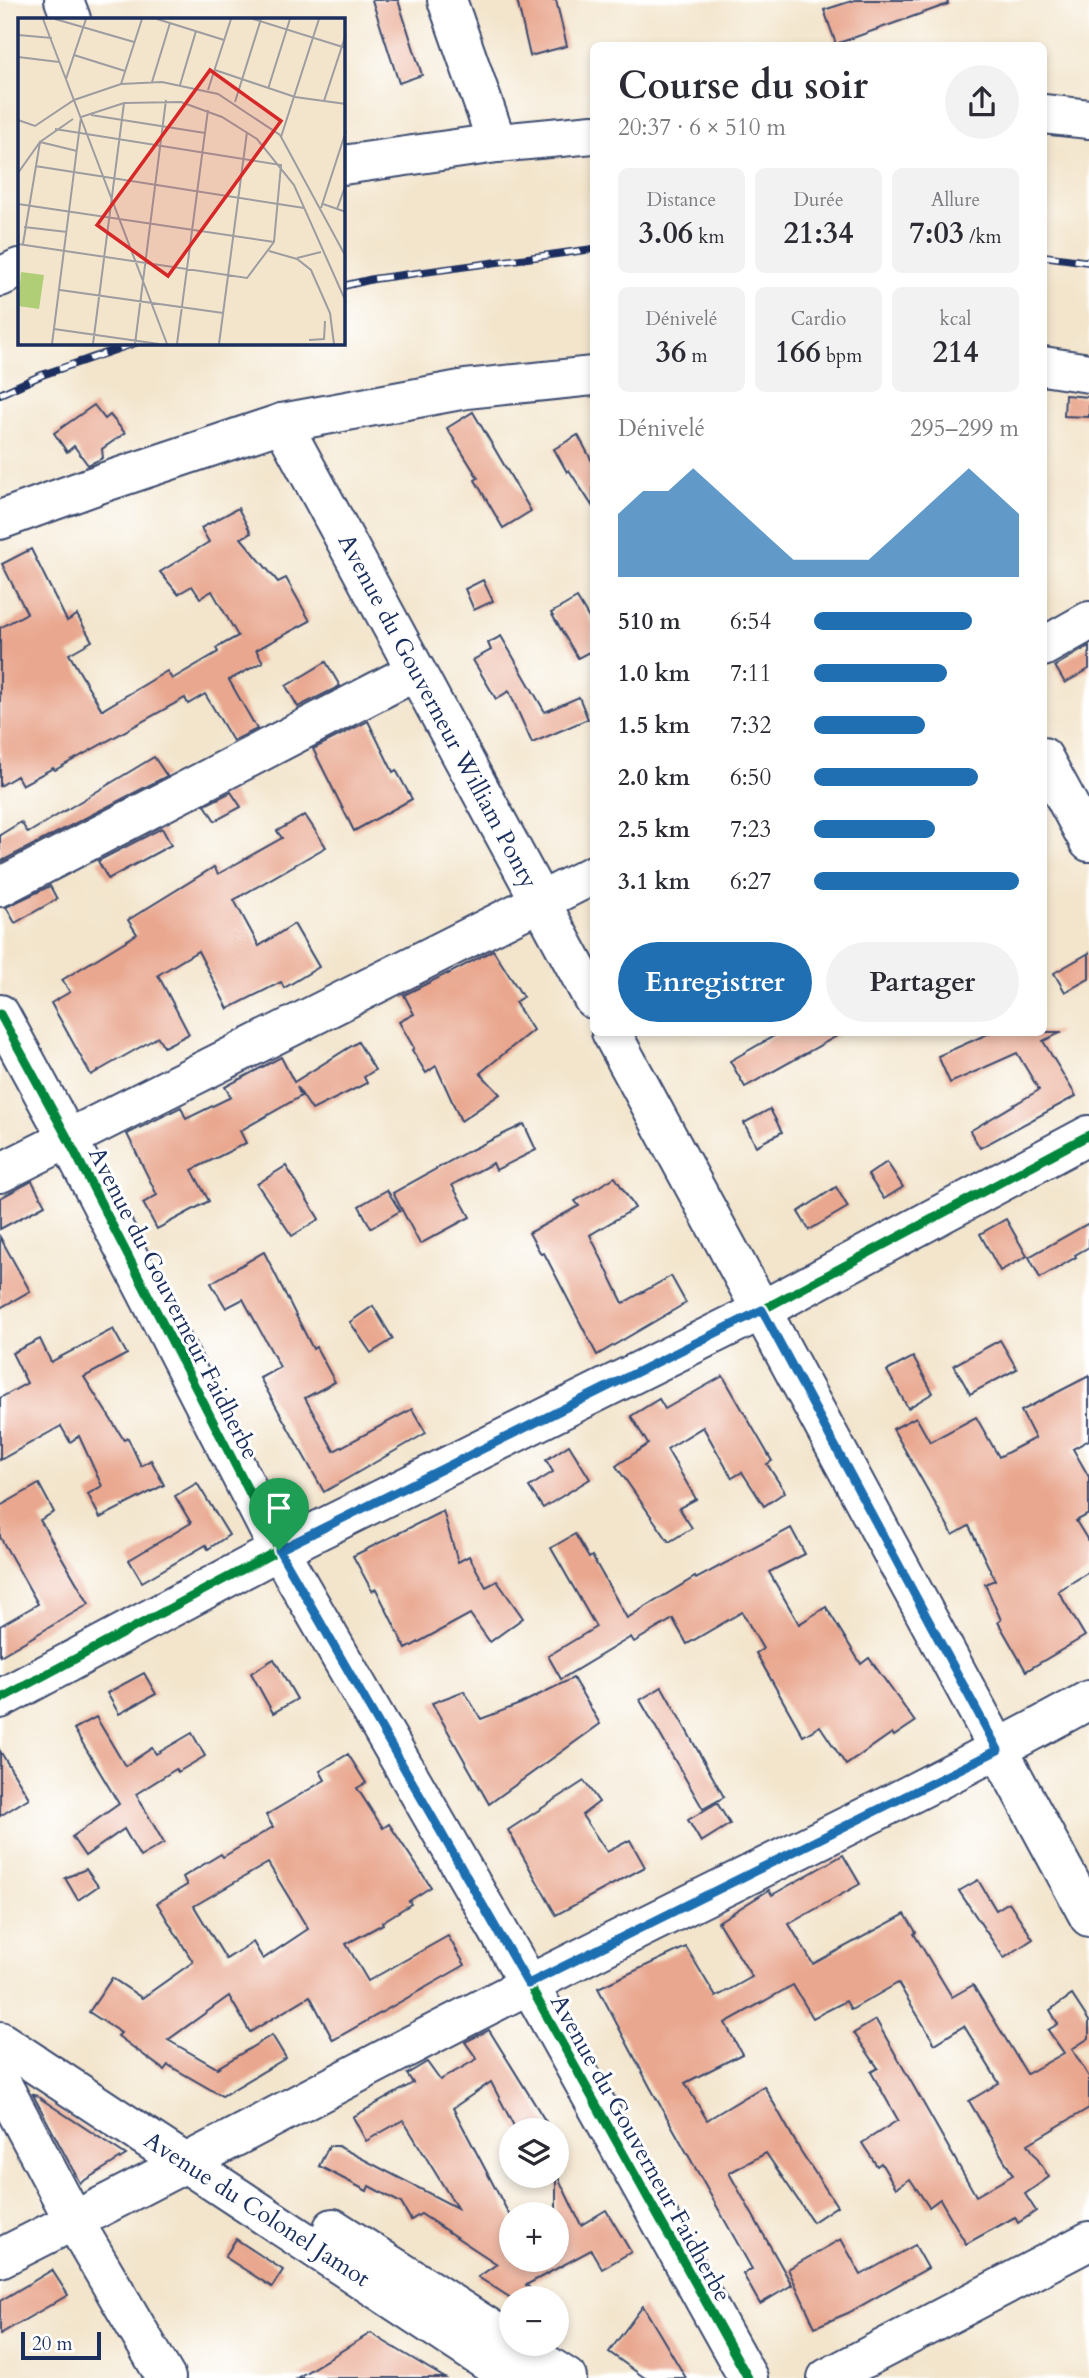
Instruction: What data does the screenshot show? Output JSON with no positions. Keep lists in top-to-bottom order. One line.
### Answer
{"streets":{"street":["Avenue du Gouverneur William Ponty","Avenue du Gouverneur Faidherbe","Avenue du Colonel Jamot"]},"scale_bar":"20 m","page":{"heading":["Course du soir","20:37 · 6 × 510 m"],"stats":[["Distance","3.06 km"],["Durée","21:34"],["Allure","7:03 /km"],["Dénivelé","36 m"],["Cardio","166 bpm"],["kcal","214"]],"chart":["Dénivelé","295–299 m"],"list":[{"name":"510 m","note":"6:54"},{"name":"1.0 km","note":"7:11"},{"name":"1.5 km","note":"7:32"},{"name":"2.0 km","note":"6:50"},{"name":"2.5 km","note":"7:23"},{"name":"3.1 km","note":"6:27"}],"buttons":["Enregistrer","Partager"],"map_buttons":["+","−"],"scale":"20 m"}}
